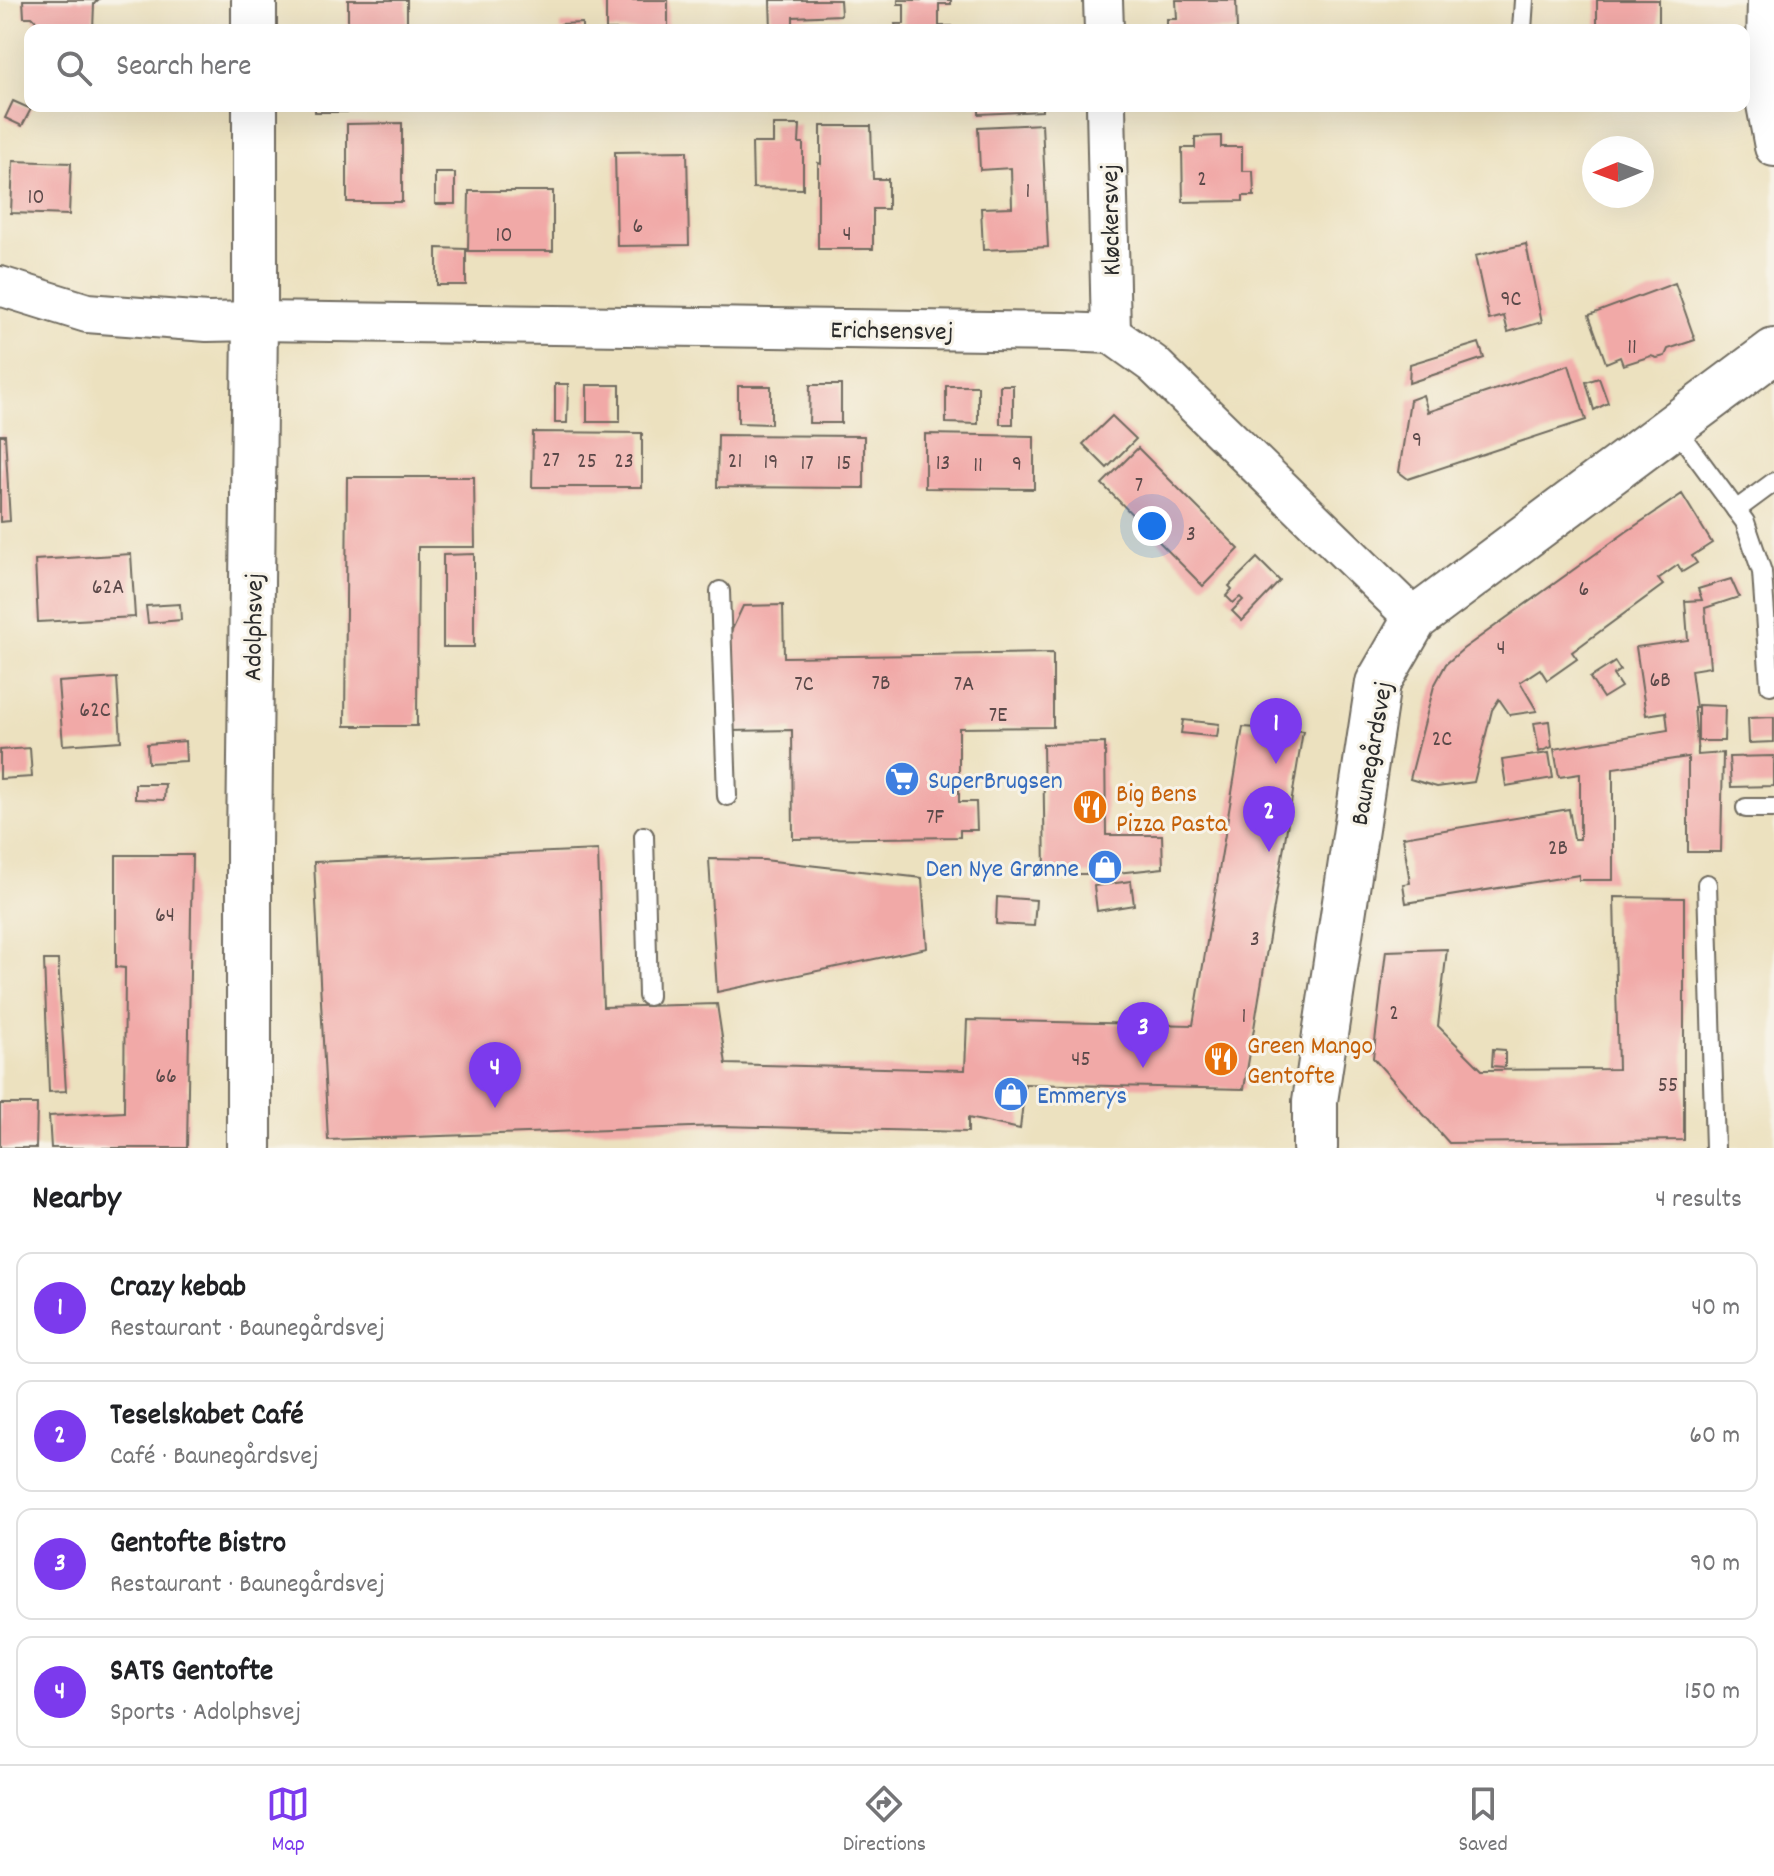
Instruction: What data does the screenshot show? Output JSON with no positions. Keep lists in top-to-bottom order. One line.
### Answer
{"streets":{"street":["Kløckersvej","Erichsensvej","Adolphsvej","Baunegårdsvej"]},"crossings":[["Kløckersvej","Erichsensvej"],["Erichsensvej","Adolphsvej"]],"places":{"supermarket":["SuperBrugsen"],"restaurant":["Big Bens Pizza Pasta","Green Mango Gentofte"],"shop":["Den Nye Grønne","Emmerys"]},"house_numbers":["2","1","10","6","4","10","9C","11","9","27","25","23","21","19","17","15","13","9","11","7","3","62A","6","4","6B","7B","7C","7A","62C","7E","2C","7F","2B","64","3","2","1","45","66","55"],"north":"left","page":{"search":"Search here","pins":["1","2","3","4"],"heading":["Nearby","4 results"],"list":[{"mark":"1","name":"Crazy kebab","note":"Restaurant · Baunegårdsvej","value":"40 m"},{"mark":"2","name":"Teselskabet Café","note":"Café · Baunegårdsvej","value":"60 m"},{"mark":"3","name":"Gentofte Bistro","note":"Restaurant · Baunegårdsvej","value":"90 m"},{"mark":"4","name":"SATS Gentofte","note":"Sports · Adolphsvej","value":"150 m"}],"nav":["Map","Directions","Saved"]}}
